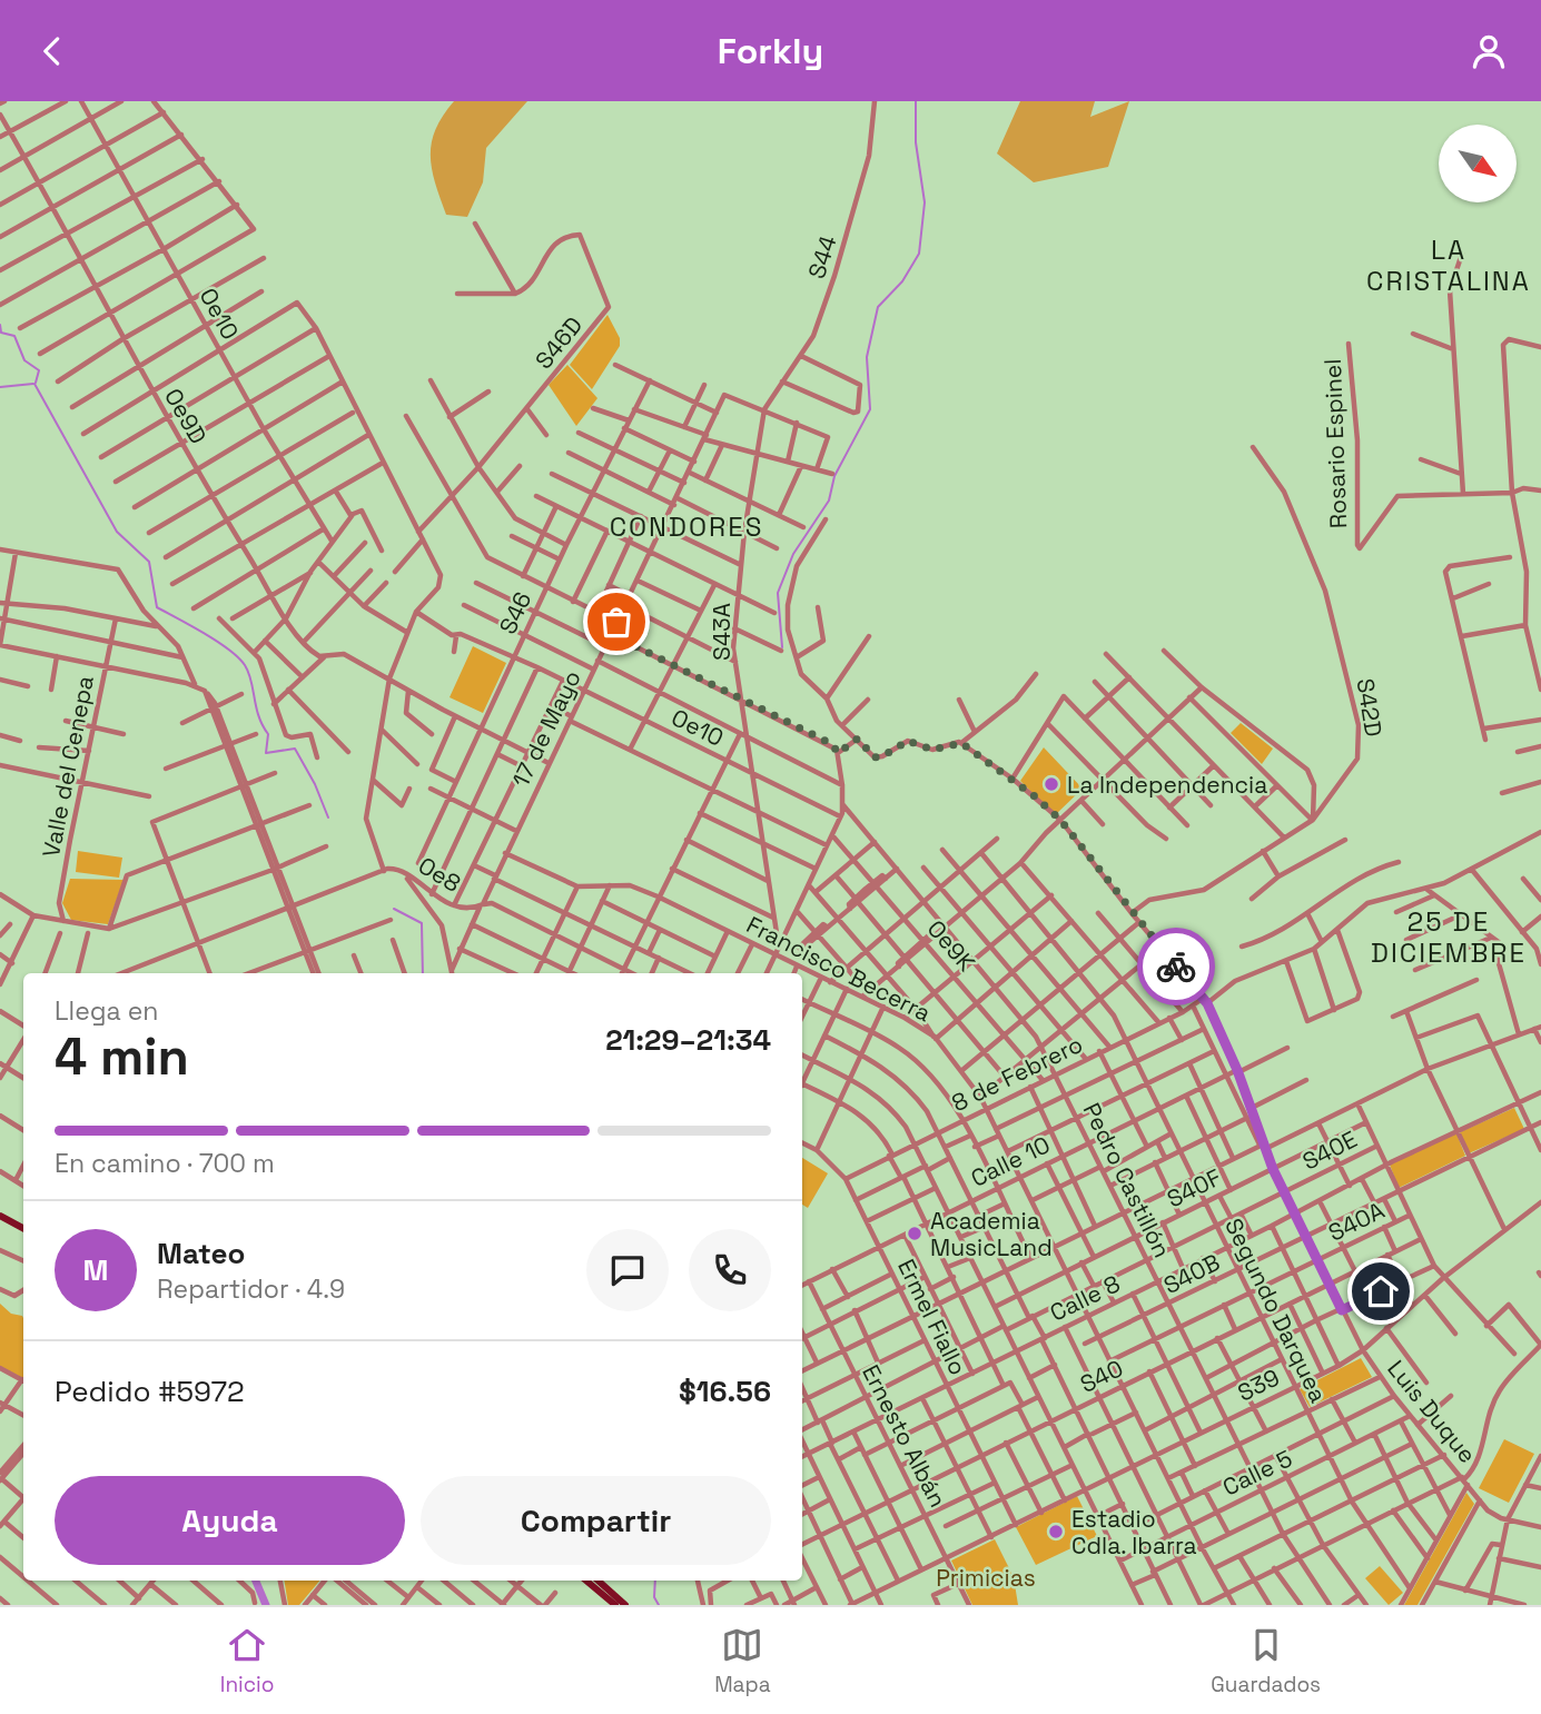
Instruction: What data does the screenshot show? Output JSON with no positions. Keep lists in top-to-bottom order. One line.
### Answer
{"streets":{"street":["S44","Oe10","S46D","Oe9D","Rosario Espinel","S46","S43A","S42D","17 de Mayo","Valle del Cenepa","Oe8","Oe9K","Francisco Becerra","8 de Febrero","S40E","Calle 10","Pedro Castillón","S40F","S40A","S40B","Calle 8","Segundo Darquea","Ermel Fiallo","S40","S39","Luis Duque","Ernesto Albán","Calle 5"]},"crossings":[["S44","S43A"],["Oe10","S46"],["Oe10","S43A"],["Oe10","17 de Mayo"],["Oe9D","S46"],["Oe9D","17 de Mayo"],["17 de Mayo","Oe8"],["17 de Mayo","Francisco Becerra"],["Oe9K","8 de Febrero"],["Francisco Becerra","8 de Febrero"],["Francisco Becerra","S40E"],["Francisco Becerra","Calle 10"],["Francisco Becerra","S40F"],["Francisco Becerra","S40A"],["Francisco Becerra","S40B"],["Francisco Becerra","Calle 8"],["Francisco Becerra","S40"],["Francisco Becerra","S39"],["Francisco Becerra","Calle 5"],["8 de Febrero","Pedro Castillón"],["8 de Febrero","Segundo Darquea"],["8 de Febrero","Ermel Fiallo"],["S40E","Pedro Castillón"],["S40E","Segundo Darquea"],["S40E","Ermel Fiallo"],["S40E","Luis Duque"],["S40E","Ernesto Albán"],["Calle 10","Pedro Castillón"],["Calle 10","Segundo Darquea"],["Calle 10","Ermel Fiallo"],["Calle 10","Ernesto Albán"],["Pedro Castillón","S40F"],["Pedro Castillón","S40A"],["Pedro Castillón","S40B"],["Pedro Castillón","Calle 8"],["Pedro Castillón","S40"],["Pedro Castillón","S39"],["Pedro Castillón","Calle 5"],["S40F","Segundo Darquea"],["S40F","Luis Duque"],["S40A","Segundo Darquea"],["S40A","Luis Duque"],["S40B","Segundo Darquea"],["S40B","Luis Duque"],["Calle 8","Segundo Darquea"],["Calle 8","Ermel Fiallo"],["Calle 8","Luis Duque"],["Calle 8","Ernesto Albán"],["Segundo Darquea","S40"],["Segundo Darquea","S39"],["Segundo Darquea","Calle 5"],["Ermel Fiallo","S40"],["Ermel Fiallo","S39"],["S40","Luis Duque"],["S40","Ernesto Albán"],["S39","Luis Duque"],["S39","Ernesto Albán"],["Luis Duque","Calle 5"]],"districts":["LA CRISTALINA","CONDORES","25 DE DICIEMBRE"],"parks":["Primicias"],"places":["La Independencia","Academia MusicLand","Estadio Cdla. Ibarra"],"north":"bottom right","page":{"header":"Forkly","heading":["4 min","Llega en","21:29–21:34"],"panel":["Mateo","Repartidor · 4.9","Pedido #5972","$16.56"],"bar":"En camino · 700 m","round":"M","buttons":["Ayuda","Compartir"],"tabs":["Inicio","Mapa","Guardados"]}}
